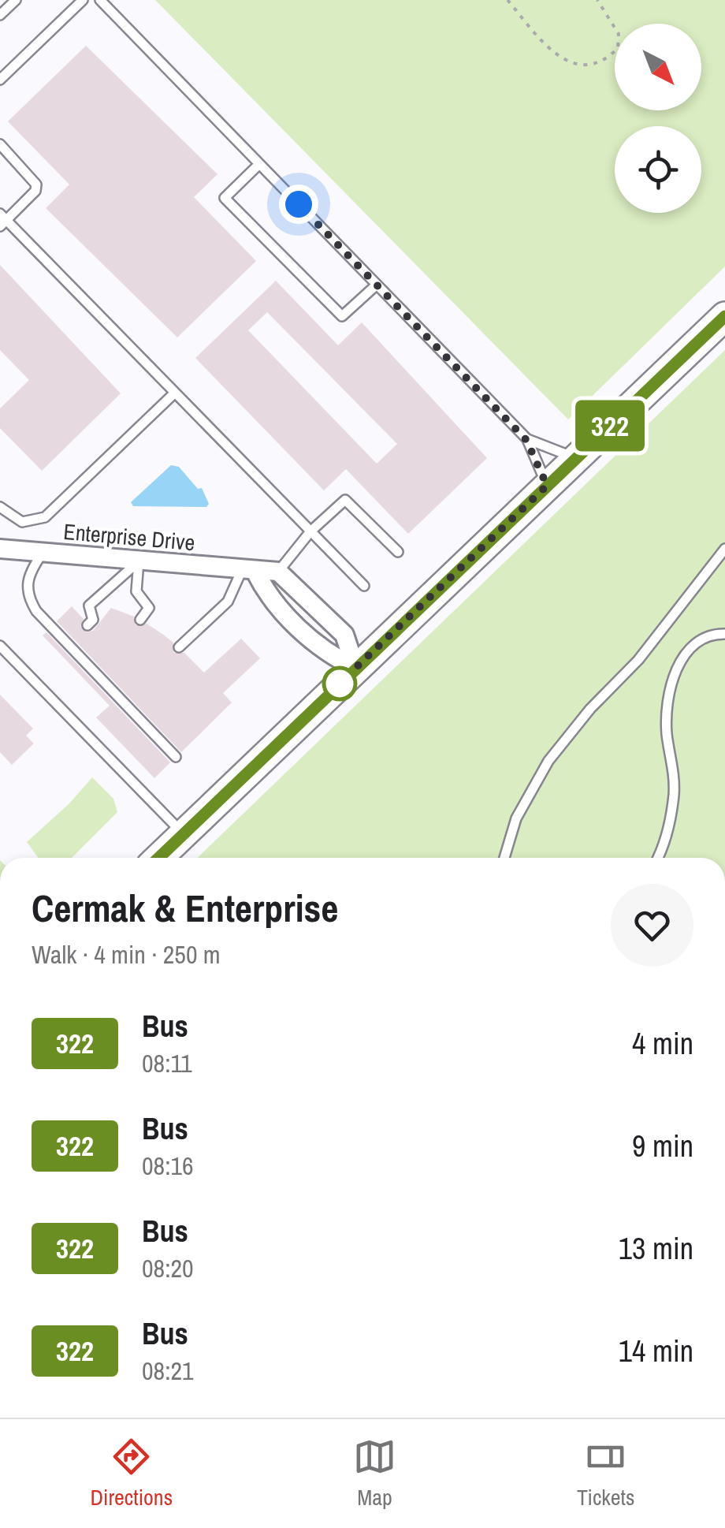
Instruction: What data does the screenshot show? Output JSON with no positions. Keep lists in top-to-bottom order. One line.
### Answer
{"streets":{"street":["Enterprise Drive"]},"lines":["bus line 322"],"north":"bottom right","page":{"on_map":"322","heading":["Cermak & Enterprise","Walk · 4 min · 250 m"],"list":[{"mark":"322","name":"Bus","note":"08:11","value":"4 min"},{"mark":"322","name":"Bus","note":"08:16","value":"9 min"},{"mark":"322","name":"Bus","note":"08:20","value":"13 min"},{"mark":"322","name":"Bus","note":"08:21","value":"14 min"}],"tabs":["Directions","Map","Tickets"]}}
